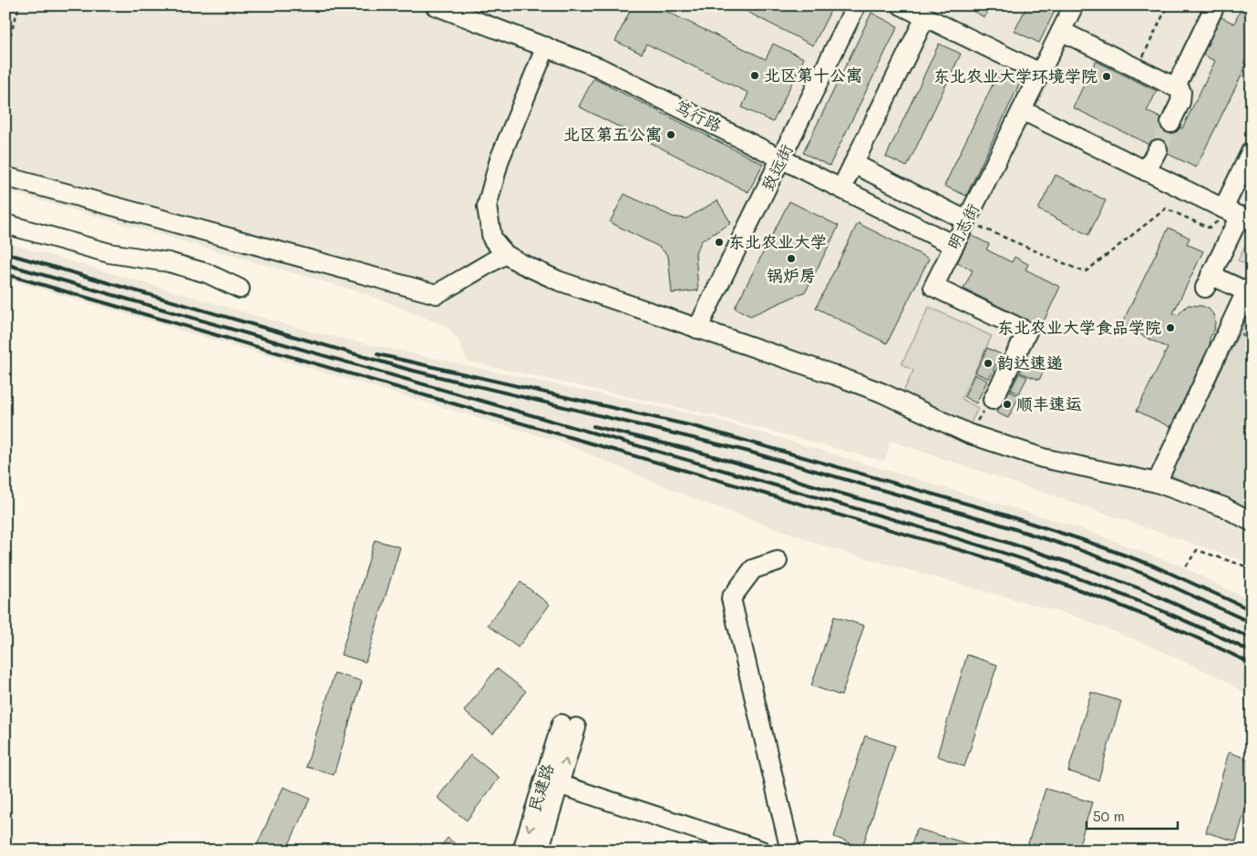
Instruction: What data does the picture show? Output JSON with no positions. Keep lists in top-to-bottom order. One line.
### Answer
{"streets":{"street":["笃行路","致远街","明志街","民建路"]},"crossings":[["笃行路","致远街"],["笃行路","明志街"]],"places":["北区第十公寓","东北农业大学环境学院","北区第五公寓","东北农业大学","锅炉房","东北农业大学食品学院","韵达速递","顺丰速运"],"scale_bar":"50 m"}
